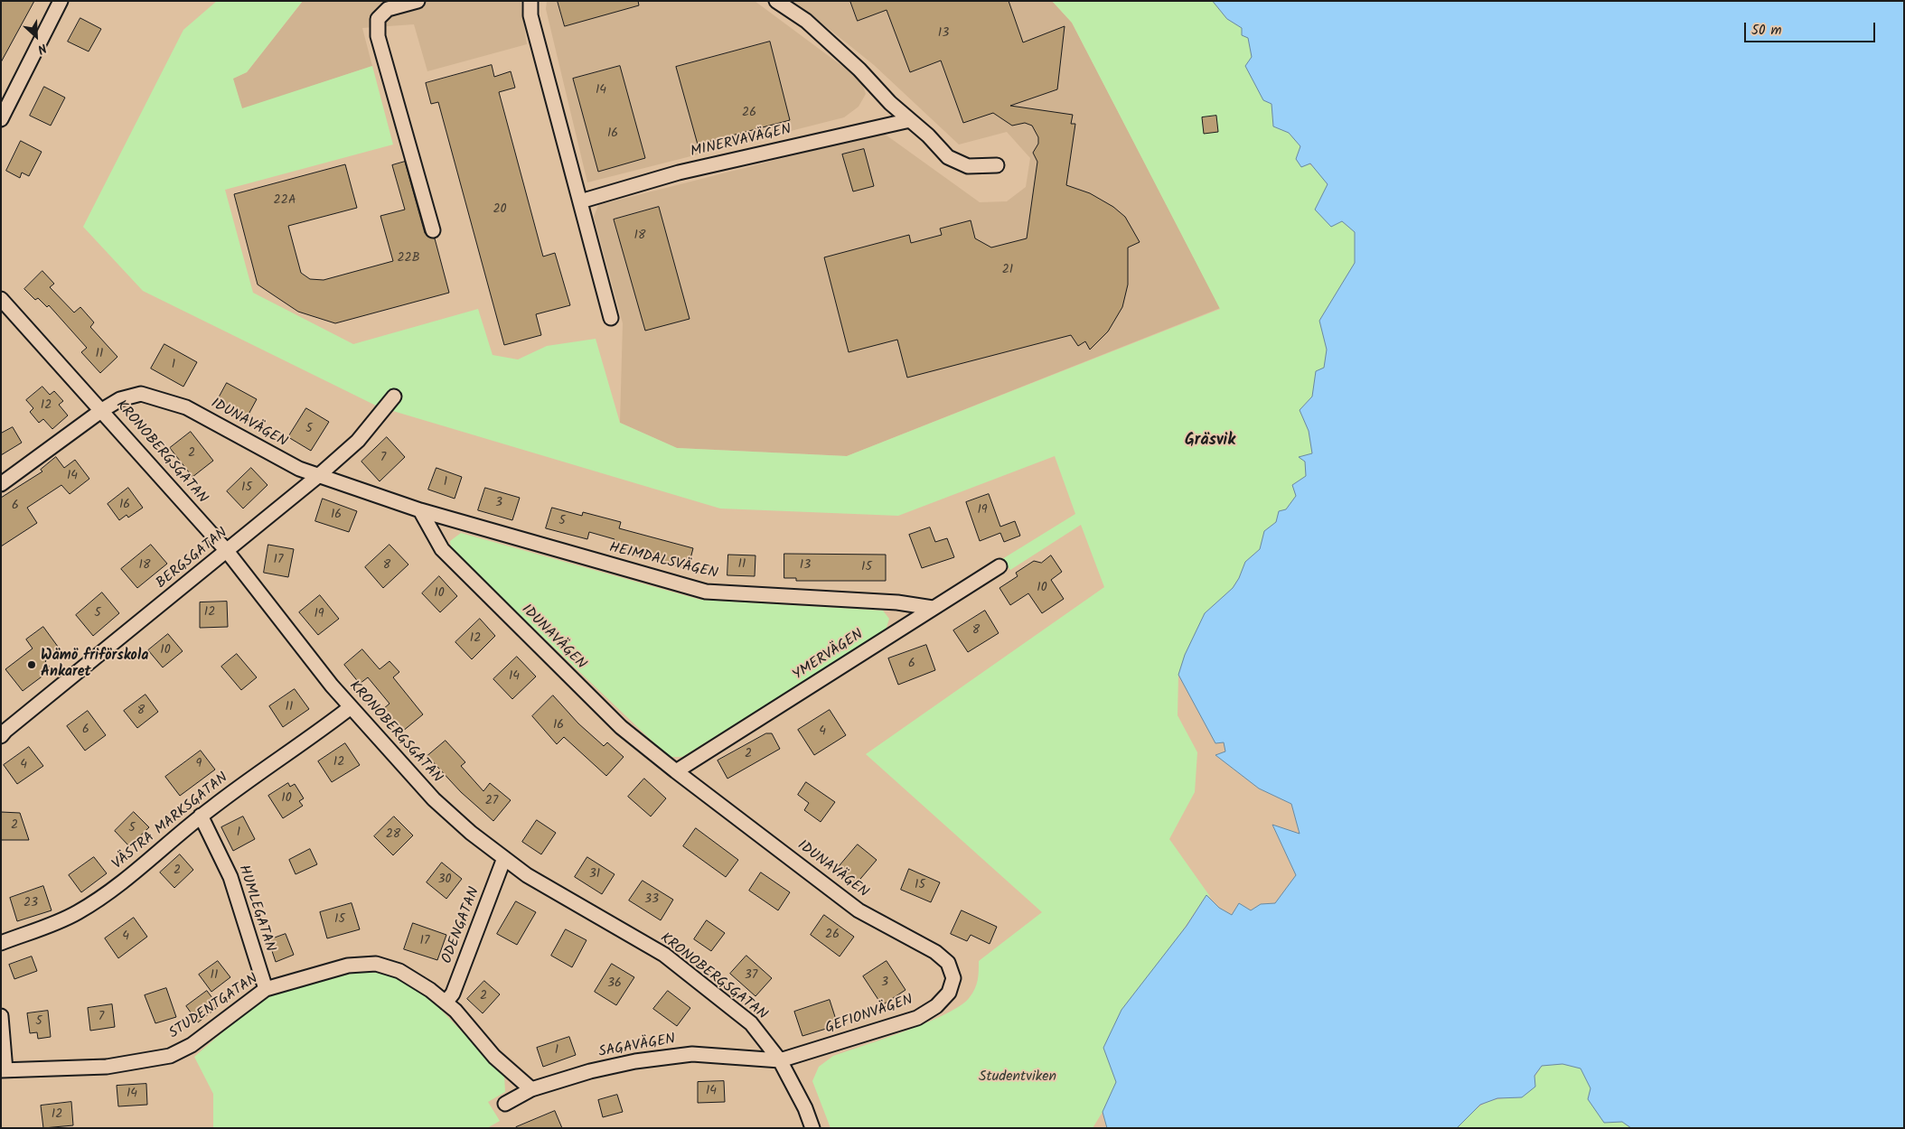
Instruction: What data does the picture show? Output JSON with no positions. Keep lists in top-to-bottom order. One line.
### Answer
{"streets":{"street":["MINERVAVÄGEN","IDUNAVÄGEN","KRONOBERGSGATAN","BERGSGATAN","HEIMDALSVÄGEN","YMERVÄGEN","VÄSTRA MARKSGATAN","HUMLEGATAN","ODENGATAN","STUDENTGATAN","GEFIONVÄGEN","SAGAVÄGEN"]},"crossings":[["IDUNAVÄGEN","KRONOBERGSGATAN"],["IDUNAVÄGEN","BERGSGATAN"],["IDUNAVÄGEN","HEIMDALSVÄGEN"],["IDUNAVÄGEN","YMERVÄGEN"],["IDUNAVÄGEN","GEFIONVÄGEN"],["KRONOBERGSGATAN","BERGSGATAN"],["KRONOBERGSGATAN","VÄSTRA MARKSGATAN"],["KRONOBERGSGATAN","ODENGATAN"],["KRONOBERGSGATAN","GEFIONVÄGEN"],["KRONOBERGSGATAN","SAGAVÄGEN"],["HEIMDALSVÄGEN","YMERVÄGEN"],["VÄSTRA MARKSGATAN","HUMLEGATAN"],["HUMLEGATAN","STUDENTGATAN"],["ODENGATAN","STUDENTGATAN"],["STUDENTGATAN","SAGAVÄGEN"],["GEFIONVÄGEN","SAGAVÄGEN"]],"districts":["Gräsvik"],"parks":["Studentviken"],"places":["Wämö friförskola Ankaret"],"house_numbers":["13","14","26","16","22A","20","18","22B","21","11","1","12","5","2","7","14","1","15","3","16","6","19","16","5","17","11","18","8","13","15","10","10","12","5","19","8","12","10","6","14","11","8","16","6","4","2","12","9","4","10","27","2","5","1","28","2","31","30","15","33","23","15","26","4","17","11","37","3","36","2","7","5","1","14","14","12"],"scale_bar":"50 m","north":"bottom right"}
